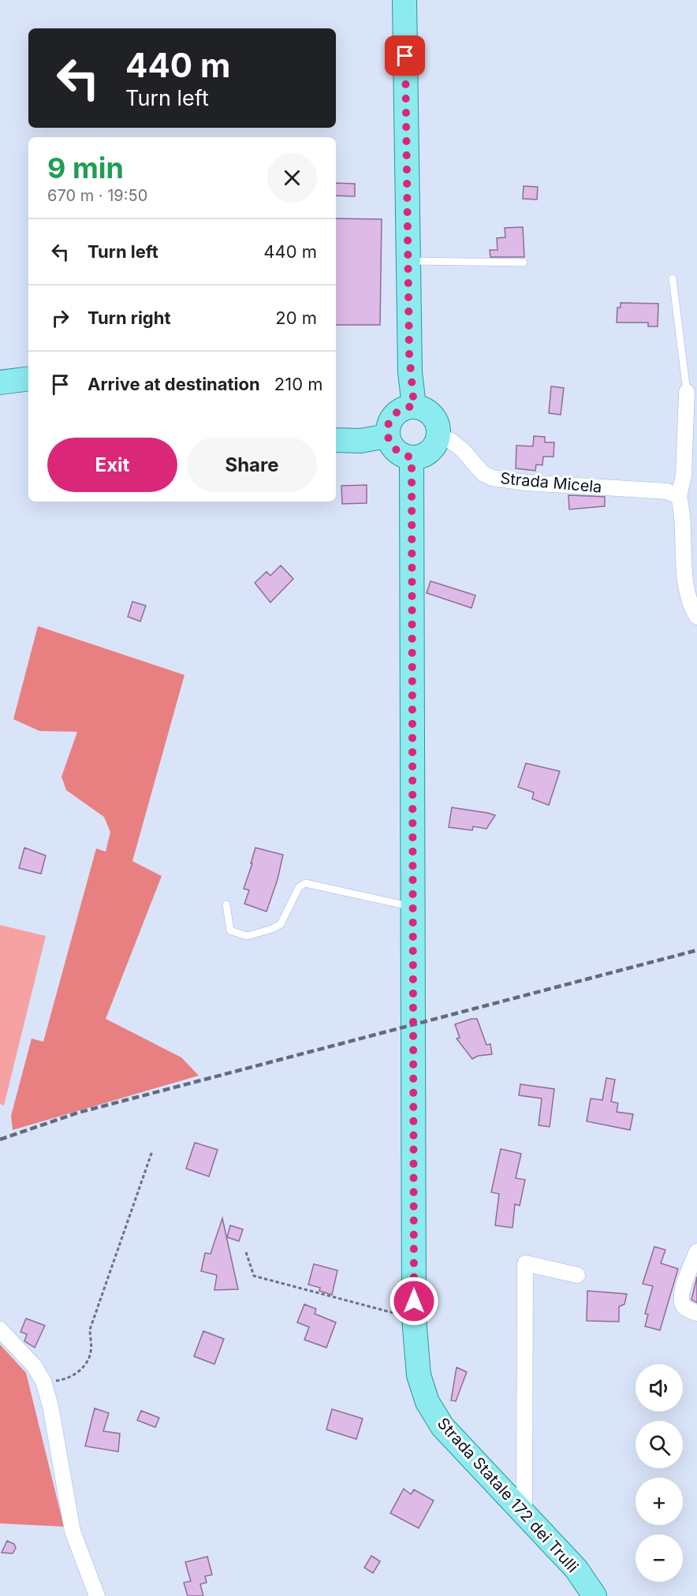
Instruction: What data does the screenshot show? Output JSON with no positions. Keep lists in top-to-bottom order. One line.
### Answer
{"streets":{"main road":["Strada Statale 172 dei Trulli"],"street":["Strada Micela"]},"crossings":[["Strada Micela","Strada Statale 172 dei Trulli"]],"page":{"turn":["440 m","Turn left"],"heading":["9 min","670 m · 19:50"],"list":[{"name":"Turn left","value":"440 m"},{"name":"Turn right","value":"20 m"},{"name":"Arrive at destination","value":"210 m"}],"buttons":["Exit","Share"],"map_buttons":["+","−"]}}
